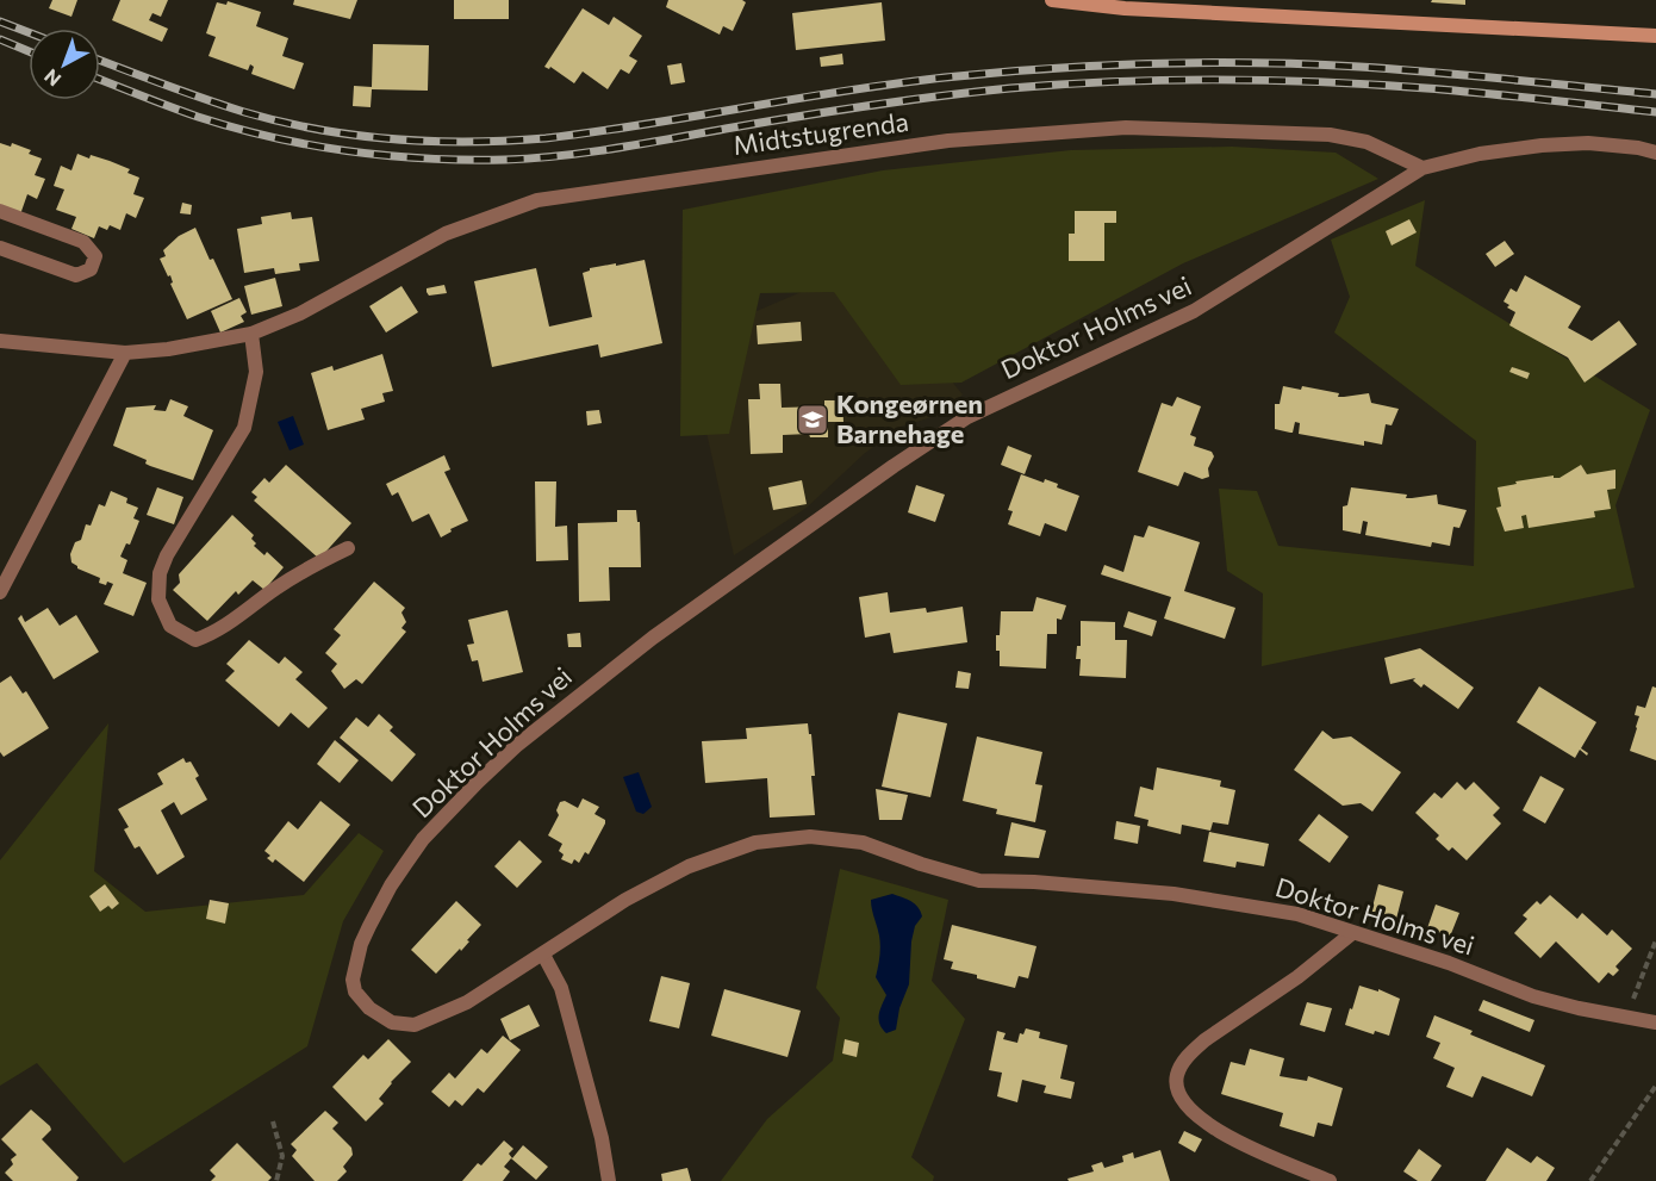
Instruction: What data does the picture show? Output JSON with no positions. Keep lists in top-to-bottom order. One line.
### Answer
{"streets":{"street":["Midtstugrenda","Doktor Holms vei"]},"crossings":[["Midtstugrenda","Doktor Holms vei"]],"places":{"school or university":["Kongeørnen Barnehage"]},"north":"bottom left"}
